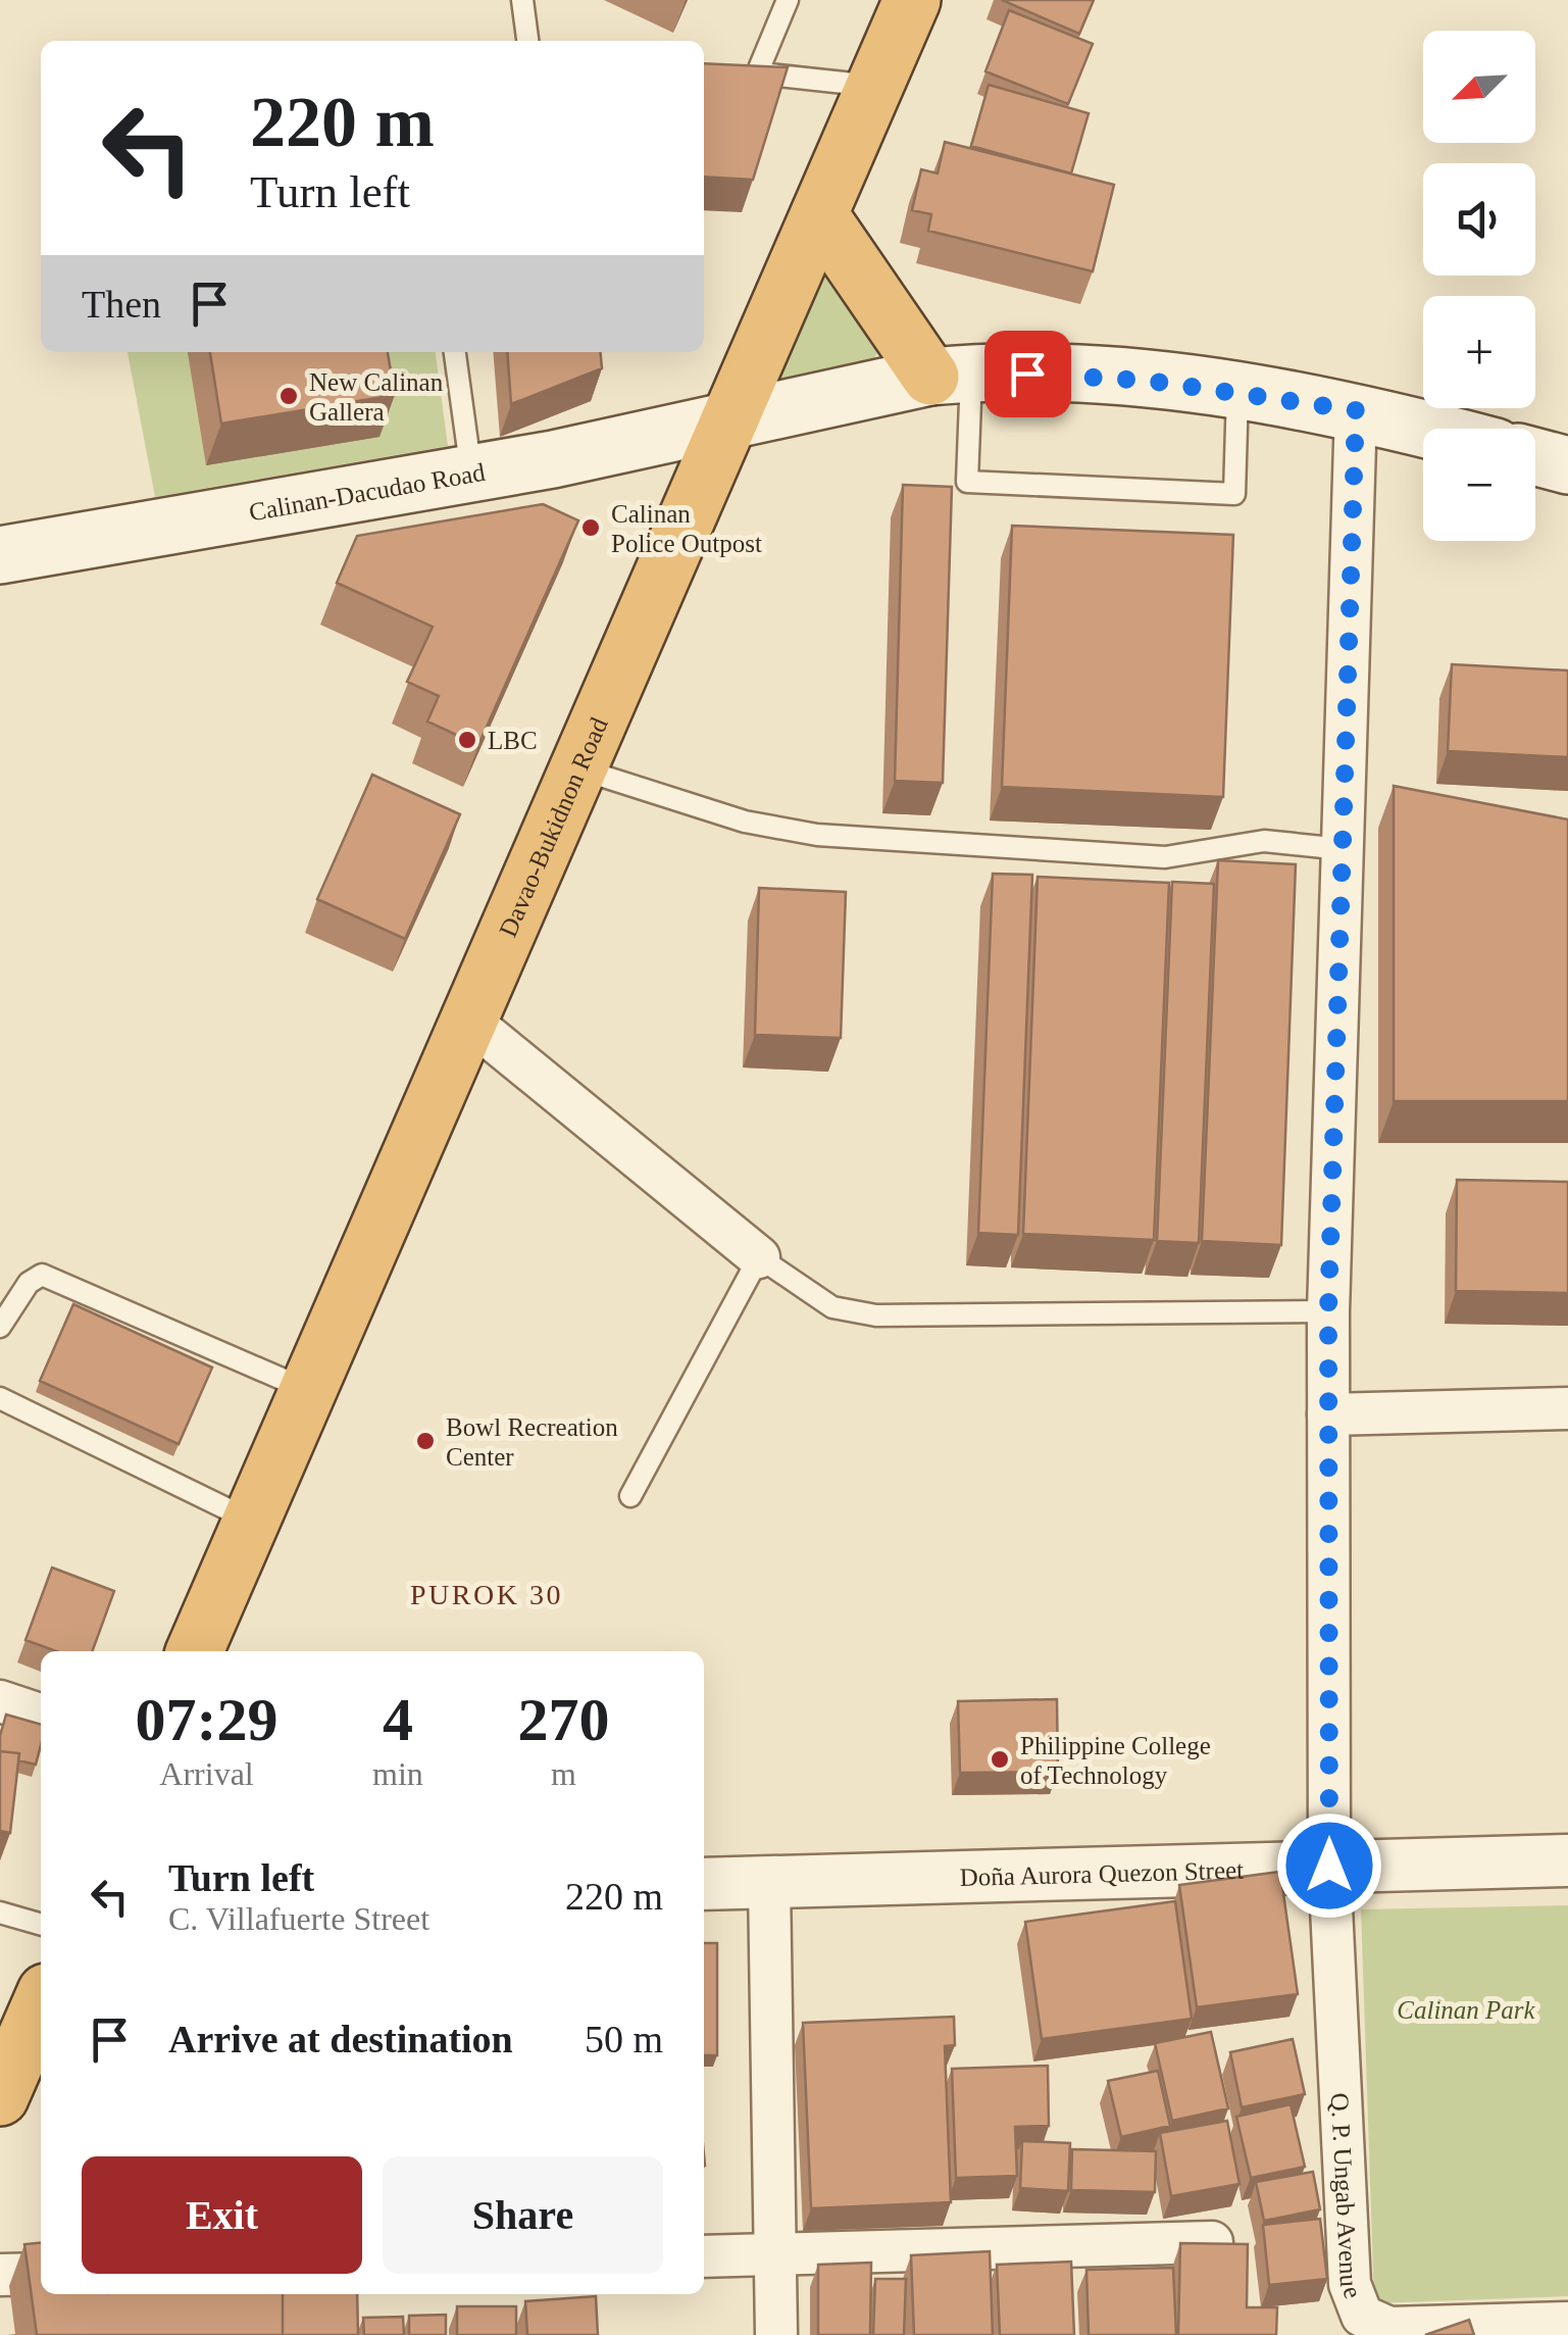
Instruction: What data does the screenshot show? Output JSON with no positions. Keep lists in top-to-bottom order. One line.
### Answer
{"streets":{"highway":["Davao-Bukidnon Road"],"main road":["Calinan-Dacudao Road"],"street":["Doña Aurora Quezon Street","Q. P. Ungab Avenue"]},"crossings":[["Calinan-Dacudao Road","Davao-Bukidnon Road"],["Doña Aurora Quezon Street","Q. P. Ungab Avenue"]],"districts":["PUROK 30"],"parks":["Calinan Park"],"places":["New Calinan Gallera","Calinan Police Outpost","LBC","Bowl Recreation Center","Philippine College of Technology"],"north":"bottom left","page":{"map_buttons":["+","−"],"turn":["220 m","Turn left"],"then":"Then","eta":["07:29","Arrival","4","min","270","m"],"list":[{"name":"Turn left","note":"C. Villafuerte Street","value":"220 m"},{"name":"Arrive at destination","value":"50 m"}],"buttons":["Exit","Share"]}}
